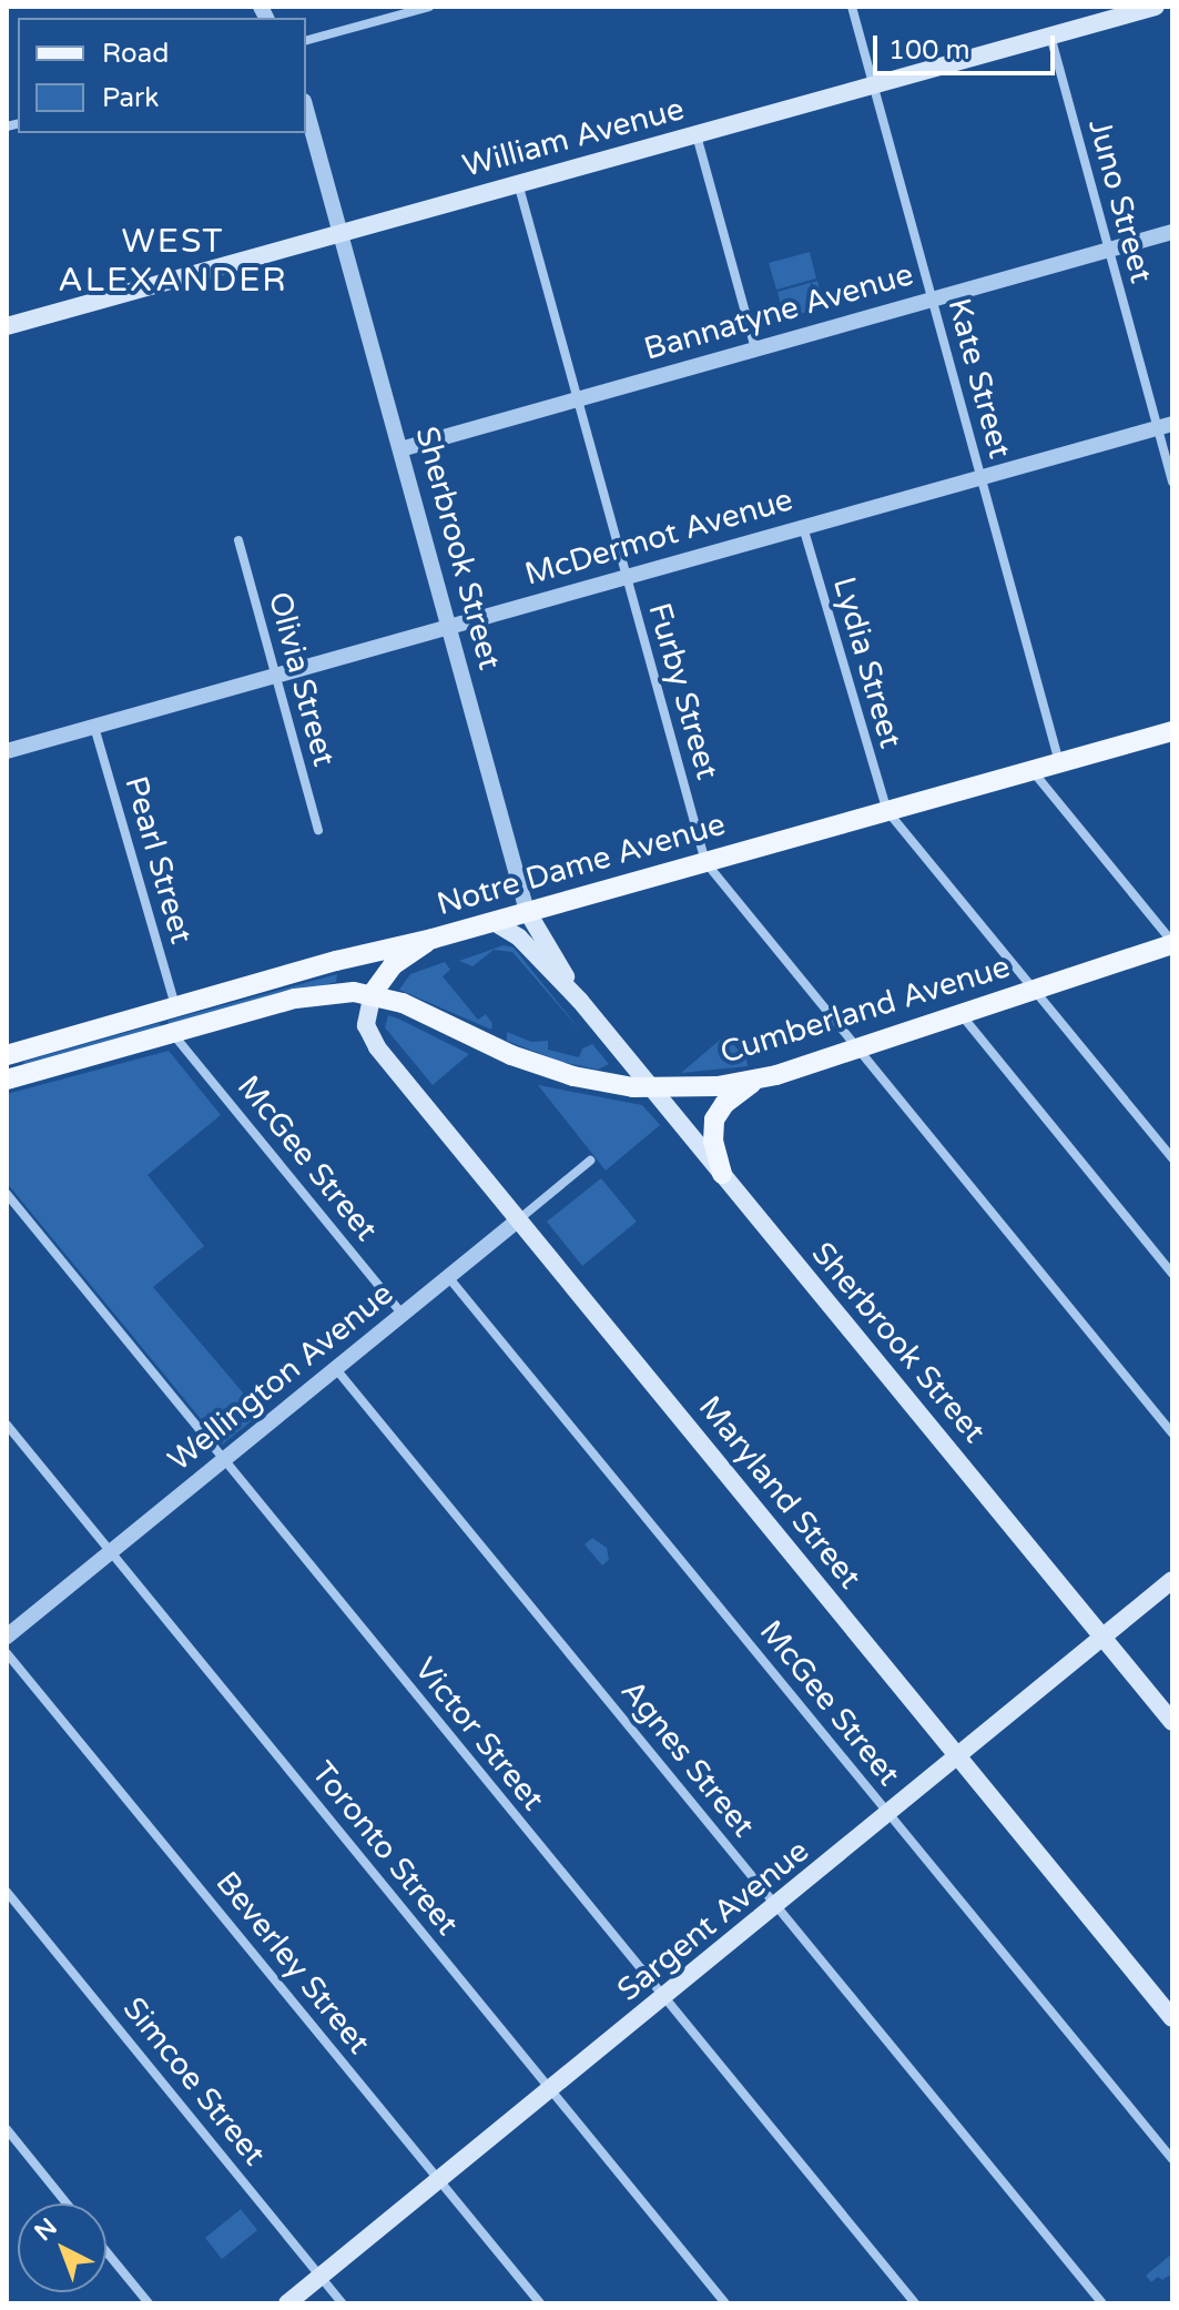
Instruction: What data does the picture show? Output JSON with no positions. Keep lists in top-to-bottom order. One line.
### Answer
{"streets":{"main road":["William Avenue","Sherbrook Street","Notre Dame Avenue","Cumberland Avenue","Maryland Street","Sargent Avenue"],"street":["Juno Street","Bannatyne Avenue","Kate Street","McDermot Avenue","Lydia Street","Olivia Street","Furby Street","Pearl Street","McGee Street","Wellington Avenue","Victor Street","Agnes Street","Toronto Street","Beverley Street","Simcoe Street"]},"crossings":[["William Avenue","Juno Street"],["William Avenue","Kate Street"],["William Avenue","Sherbrook Street"],["William Avenue","Furby Street"],["Juno Street","Bannatyne Avenue"],["Juno Street","McDermot Avenue"],["Bannatyne Avenue","Kate Street"],["Bannatyne Avenue","Sherbrook Street"],["Bannatyne Avenue","Furby Street"],["Kate Street","McDermot Avenue"],["Kate Street","Notre Dame Avenue"],["McDermot Avenue","Sherbrook Street"],["McDermot Avenue","Lydia Street"],["McDermot Avenue","Olivia Street"],["McDermot Avenue","Furby Street"],["McDermot Avenue","Pearl Street"],["Sherbrook Street","Notre Dame Avenue"],["Sherbrook Street","Cumberland Avenue"],["Sherbrook Street","Sargent Avenue"],["Lydia Street","Notre Dame Avenue"],["Furby Street","Notre Dame Avenue"],["Furby Street","Cumberland Avenue"],["Pearl Street","Notre Dame Avenue"],["Cumberland Avenue","Maryland Street"],["McGee Street","Wellington Avenue"],["McGee Street","Sargent Avenue"],["Wellington Avenue","Maryland Street"],["Wellington Avenue","Victor Street"],["Wellington Avenue","Agnes Street"],["Wellington Avenue","Toronto Street"],["Maryland Street","Sargent Avenue"],["Victor Street","Sargent Avenue"],["Agnes Street","Sargent Avenue"],["Toronto Street","Sargent Avenue"],["Sargent Avenue","Beverley Street"],["Sargent Avenue","Simcoe Street"]],"districts":["WEST ALEXANDER"],"legend":["Road","Park"],"scale_bar":"100 m","north":"top left"}
